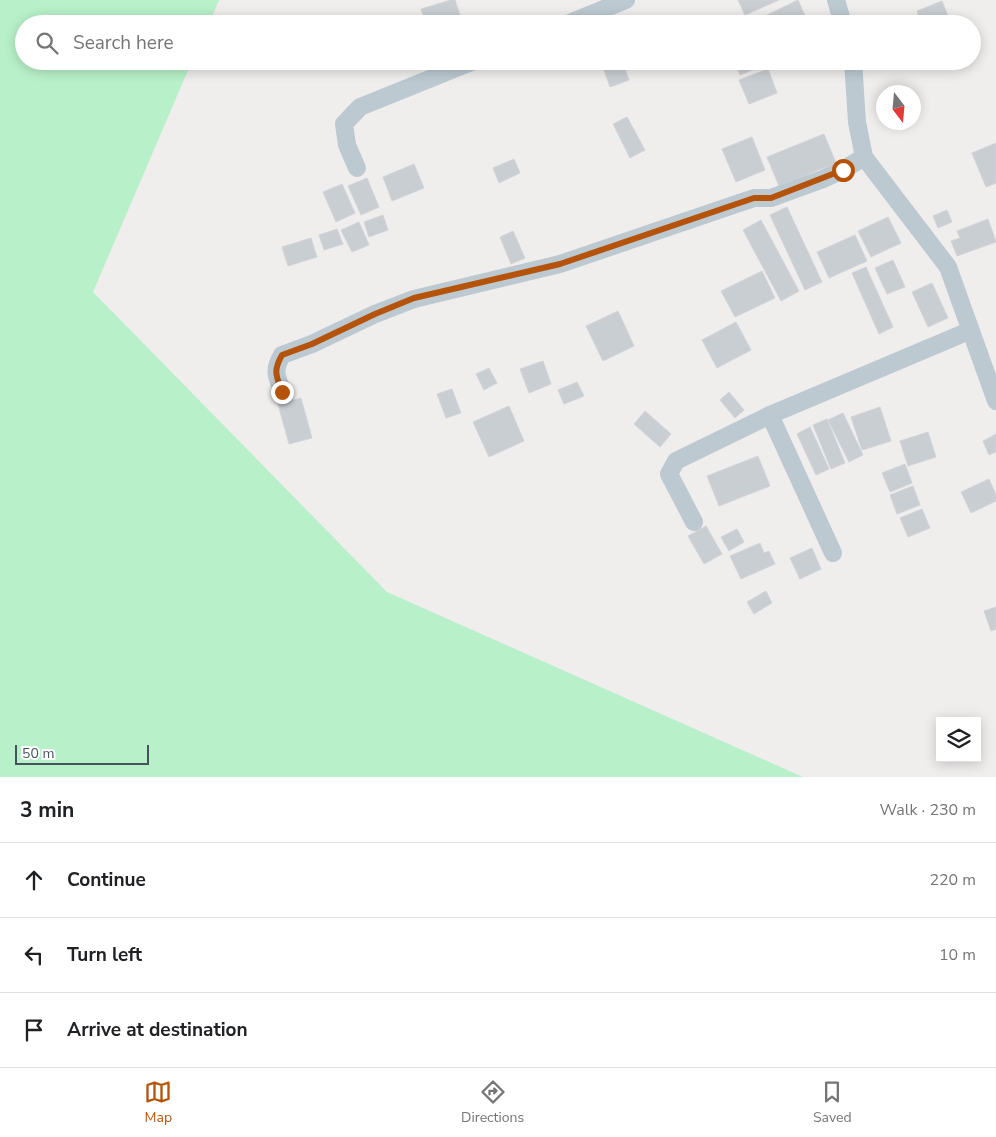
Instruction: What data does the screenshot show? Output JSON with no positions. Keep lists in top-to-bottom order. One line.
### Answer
{"scale_bar":"50 m","north":"bottom","page":{"search":"Search here","scale":"50 m","heading":["3 min","Walk · 230 m"],"list":[["Continue","220 m"],["Turn left","10 m"],"Arrive at destination"],"nav":["Map","Directions","Saved"]}}
